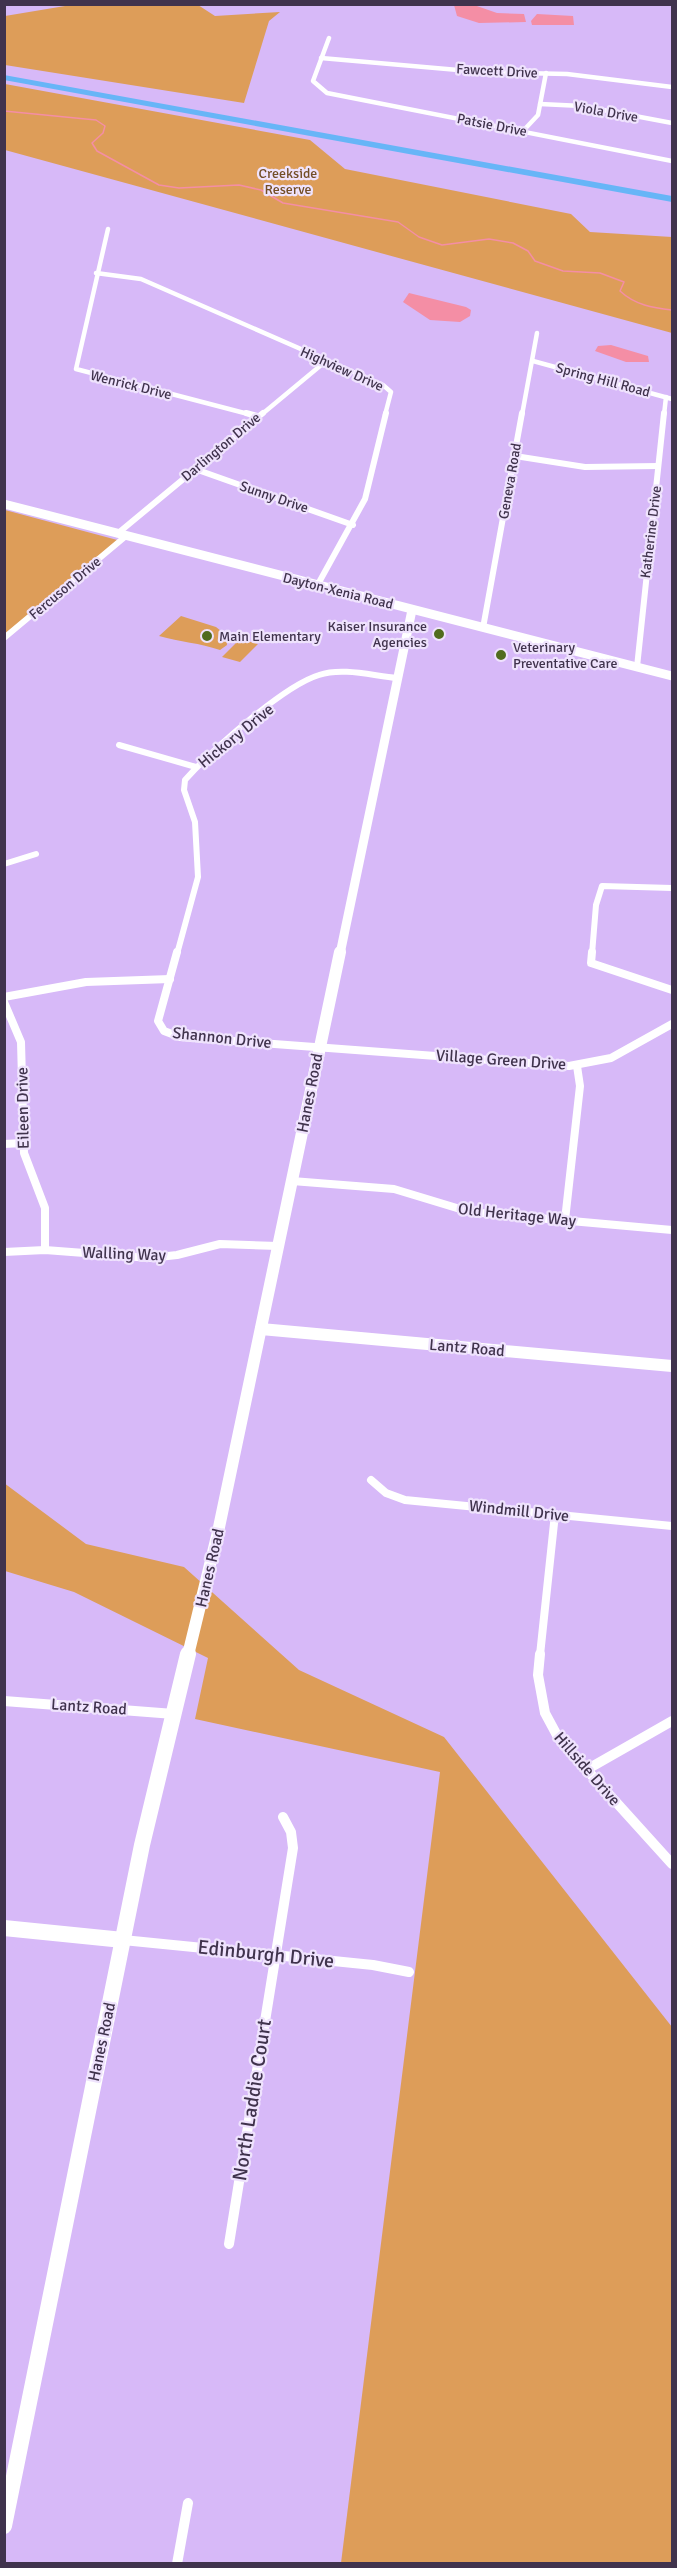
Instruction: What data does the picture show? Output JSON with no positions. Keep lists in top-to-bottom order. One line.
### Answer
{"streets":{"street":["Fawcett Drive","Viola Drive","Patsie Drive","Highview Drive","Spring Hill Road","Wenrick Drive","Darlington Drive","Geneva Road","Sunny Drive","Katherine Drive","Fercuson Drive","Dayton-Xenia Road","Hickory Drive","Shannon Drive","Village Green Drive","Hanes Road","Eileen Drive","Old Heritage Way","Walling Way","Lantz Road","Windmill Drive","Hillside Drive","Edinburgh Drive","North Laddie Court"]},"crossings":[["Fawcett Drive","Patsie Drive"],["Highview Drive","Wenrick Drive"],["Highview Drive","Darlington Drive"],["Highview Drive","Sunny Drive"],["Highview Drive","Dayton-Xenia Road"],["Spring Hill Road","Geneva Road"],["Spring Hill Road","Katherine Drive"],["Wenrick Drive","Darlington Drive"],["Darlington Drive","Sunny Drive"],["Darlington Drive","Fercuson Drive"],["Darlington Drive","Dayton-Xenia Road"],["Geneva Road","Dayton-Xenia Road"],["Katherine Drive","Dayton-Xenia Road"],["Fercuson Drive","Dayton-Xenia Road"],["Dayton-Xenia Road","Hanes Road"],["Hickory Drive","Shannon Drive"],["Hickory Drive","Hanes Road"],["Shannon Drive","Village Green Drive"],["Shannon Drive","Hanes Road"],["Village Green Drive","Hanes Road"],["Hanes Road","Old Heritage Way"],["Hanes Road","Walling Way"],["Hanes Road","Lantz Road"],["Hanes Road","Edinburgh Drive"],["Eileen Drive","Walling Way"],["Windmill Drive","Hillside Drive"],["Edinburgh Drive","North Laddie Court"]],"parks":["Creekside Reserve"],"places":["Kaiser Insurance Agencies","Main Elementary","Veterinary Preventative Care"]}
